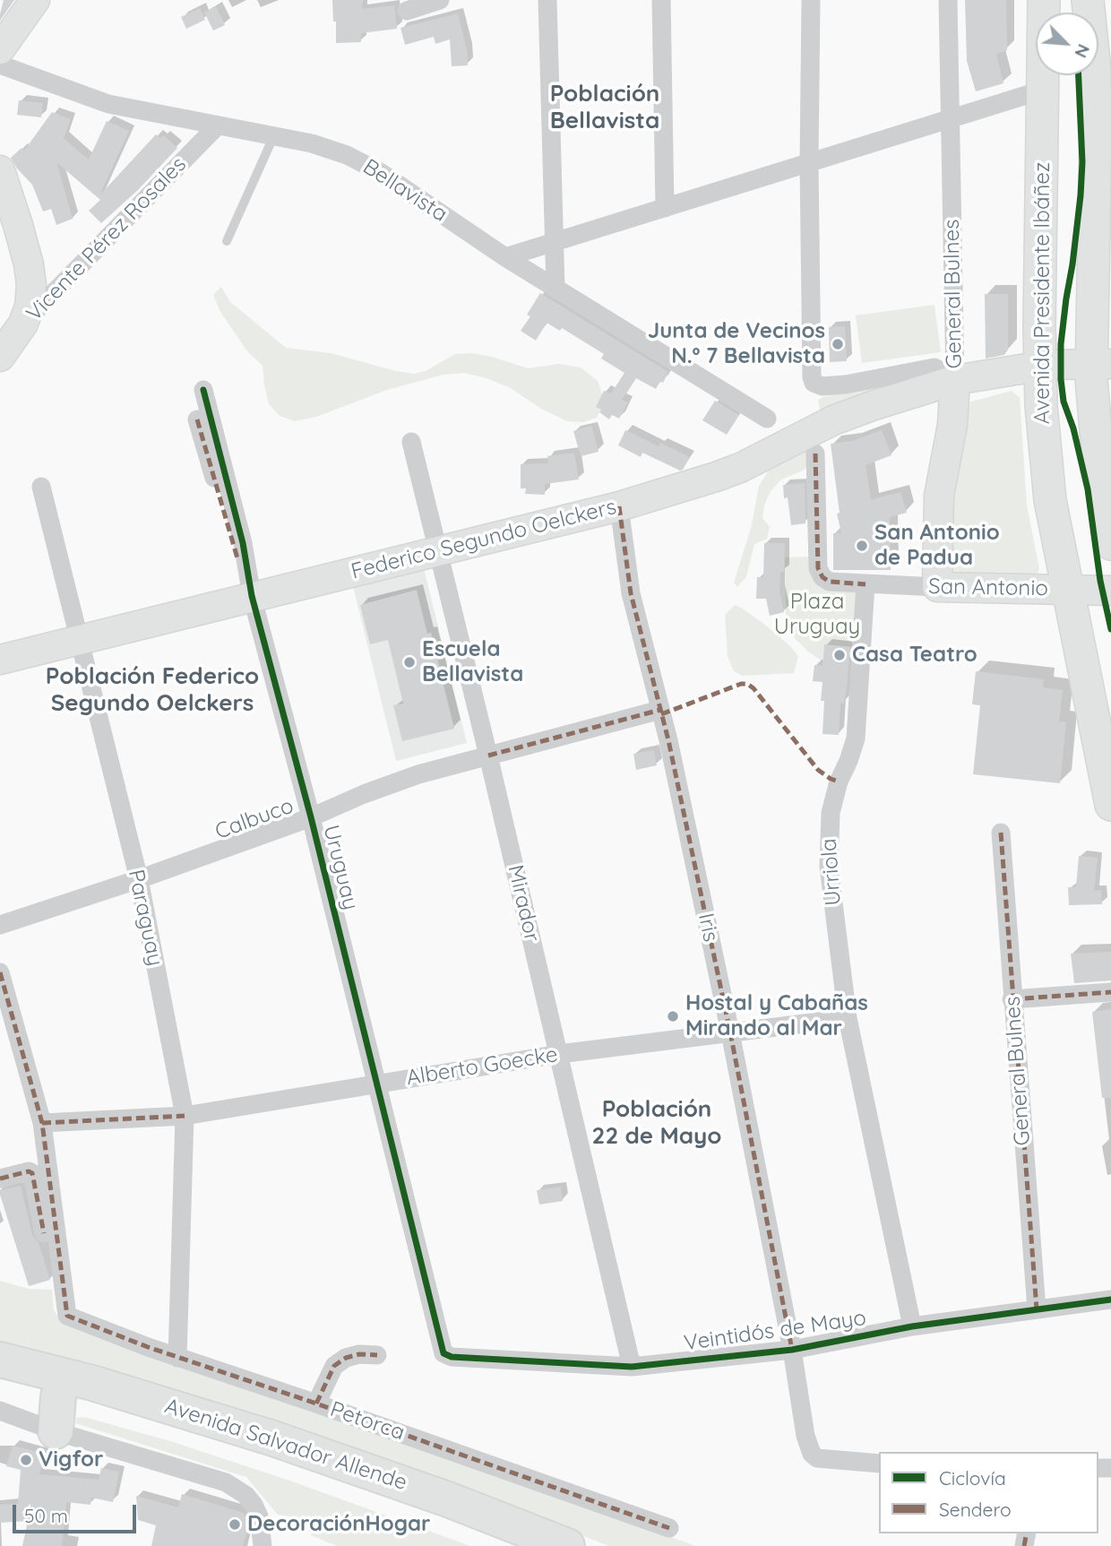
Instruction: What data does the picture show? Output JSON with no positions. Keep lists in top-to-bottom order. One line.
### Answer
{"streets":{"highway":["Avenida Salvador Allende"],"main road":["Vicente Pérez Rosales","Avenida Presidente Ibáñez","General Bulnes","Federico Segundo Oelckers","San Antonio"],"street":["Bellavista","Calbuco","Uruguay","Urriola","Mirador","Paraguay","Iris","Alberto Goecke","Veintidós de Mayo","Petorca"]},"crossings":[["Bellavista","Vicente Pérez Rosales"],["Avenida Presidente Ibáñez","Federico Segundo Oelckers"],["Avenida Presidente Ibáñez","San Antonio"],["General Bulnes","Federico Segundo Oelckers"],["General Bulnes","San Antonio"],["General Bulnes","Veintidós de Mayo"],["Federico Segundo Oelckers","Uruguay"],["Federico Segundo Oelckers","Mirador"],["Federico Segundo Oelckers","Paraguay"],["Federico Segundo Oelckers","Iris"],["San Antonio","Urriola"],["Calbuco","Uruguay"],["Calbuco","Mirador"],["Calbuco","Paraguay"],["Calbuco","Iris"],["Uruguay","Alberto Goecke"],["Uruguay","Veintidós de Mayo"],["Urriola","Alberto Goecke"],["Urriola","Veintidós de Mayo"],["Mirador","Alberto Goecke"],["Mirador","Veintidós de Mayo"],["Paraguay","Alberto Goecke"],["Paraguay","Petorca"],["Iris","Alberto Goecke"],["Iris","Veintidós de Mayo"],["Alberto Goecke","Petorca"]],"districts":["Población Bellavista","Población Federico Segundo Oelckers","Población 22 de Mayo"],"parks":["Plaza Uruguay"],"places":["Junta de Vecinos N.º 7 Bellavista","San Antonio de Padua","Casa Teatro","Escuela Bellavista","Hostal y Cabañas Mirando al Mar","Vigfor","DecoraciónHogar"],"legend":["Ciclovía","Sendero"],"scale_bar":"50 m","north":"bottom right"}
